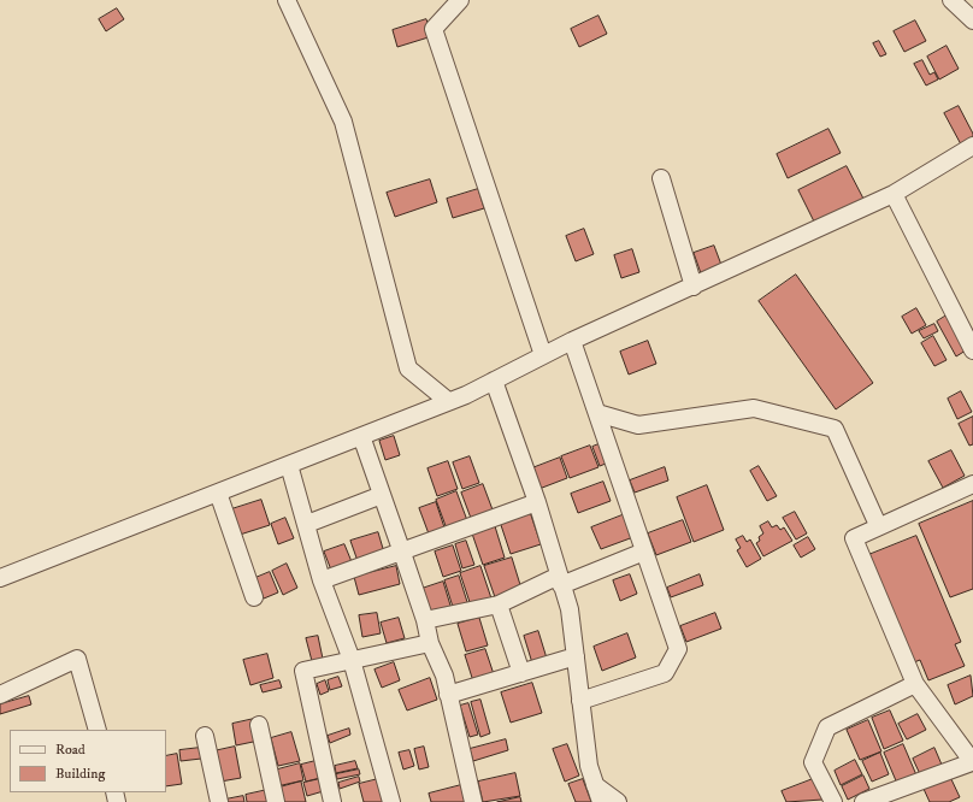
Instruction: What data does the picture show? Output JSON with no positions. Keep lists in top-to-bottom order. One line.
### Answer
{"legend":["Road","Building"]}
